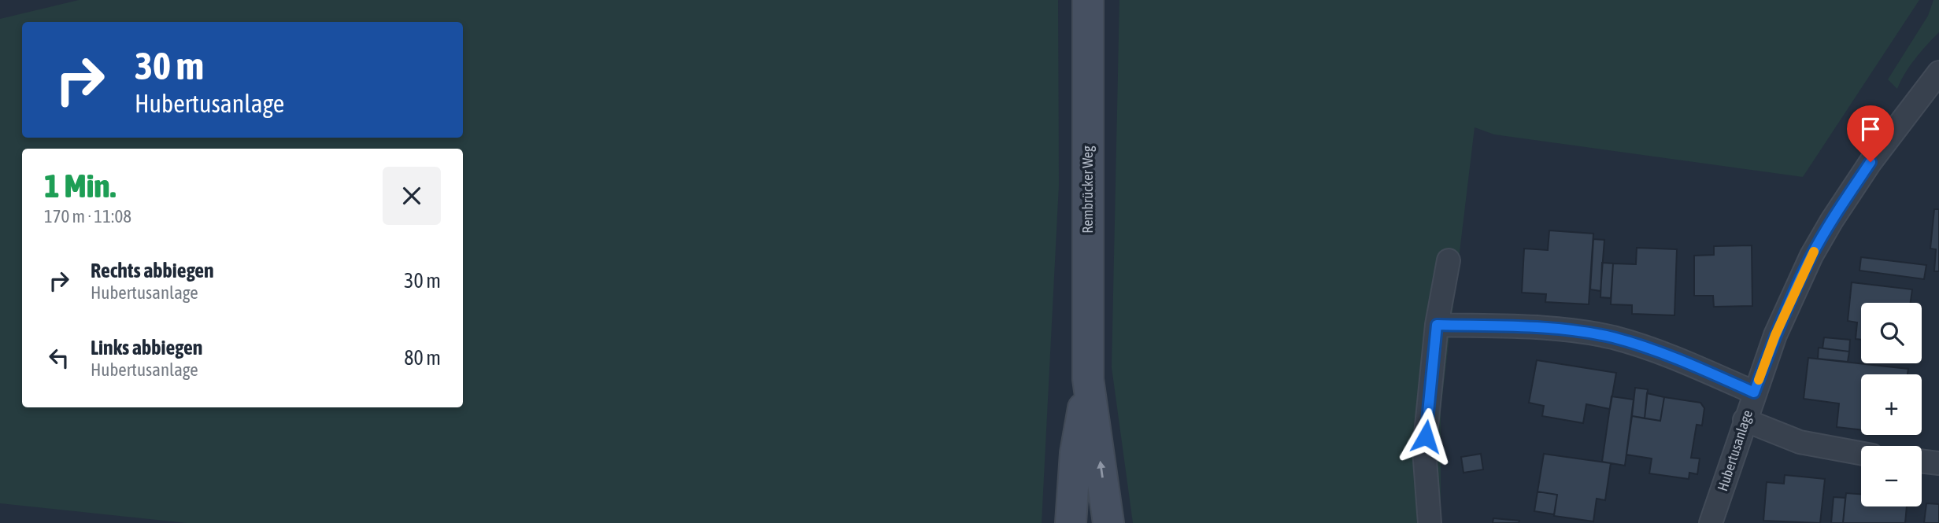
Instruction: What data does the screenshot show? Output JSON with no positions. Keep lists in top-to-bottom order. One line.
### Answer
{"streets":{"street":["Rembrücker Weg","Hubertusanlage"]},"page":{"turn":["30 m","Hubertusanlage"],"heading":["1 Min.","170 m · 11:08"],"list":[{"name":"Rechts abbiegen","note":"Hubertusanlage","value":"30 m"},{"name":"Links abbiegen","note":"Hubertusanlage","value":"80 m"}],"map_buttons":["+","−"]}}
